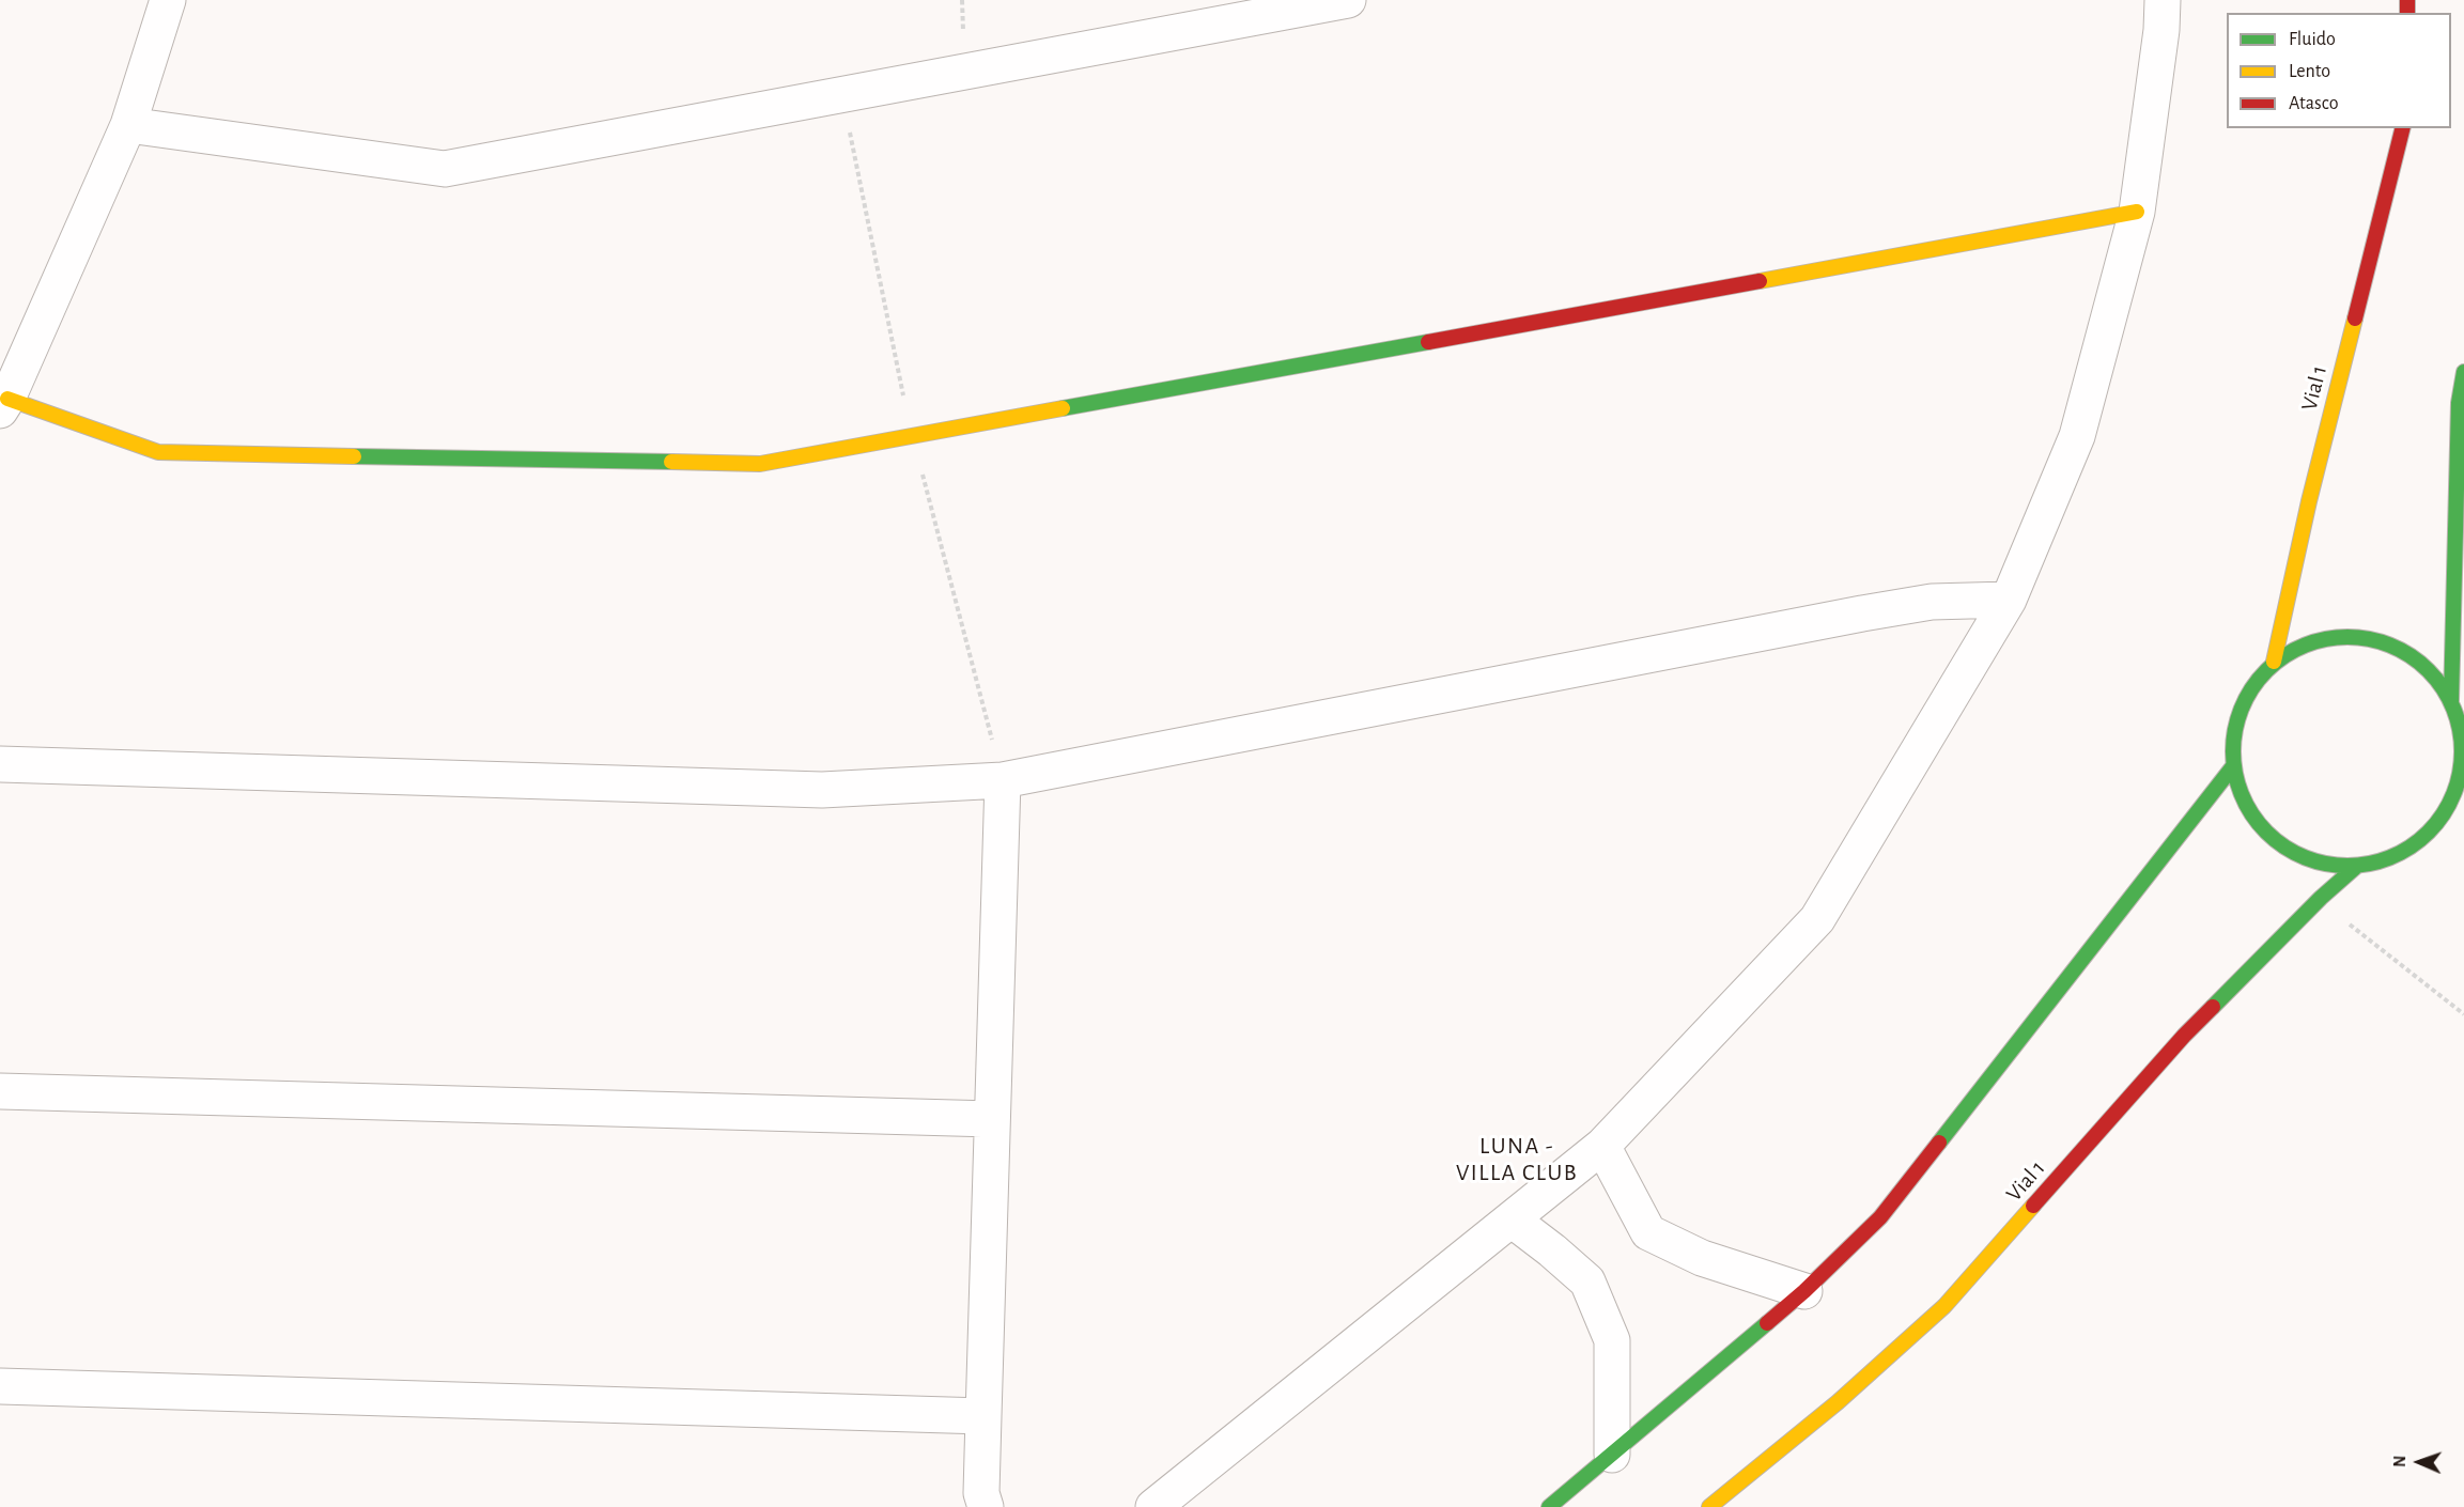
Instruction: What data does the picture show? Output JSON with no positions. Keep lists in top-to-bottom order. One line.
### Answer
{"streets":{"main road":["Vial 1"]},"districts":["LUNA - VILLA CLUB"],"legend":["Fluido","Lento","Atasco"],"north":"left"}
